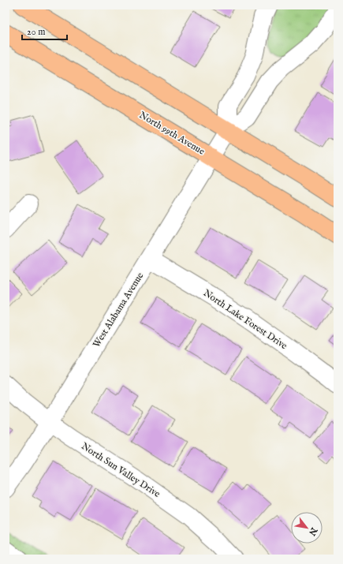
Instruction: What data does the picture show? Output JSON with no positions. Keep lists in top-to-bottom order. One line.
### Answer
{"streets":{"main road":["North 99th Avenue"],"street":["West Alabama Avenue","North Lake Forest Drive","North Sun Valley Drive"]},"crossings":[["North 99th Avenue","West Alabama Avenue"],["West Alabama Avenue","North Lake Forest Drive"],["West Alabama Avenue","North Sun Valley Drive"]],"scale_bar":"20 m","north":"bottom right"}
